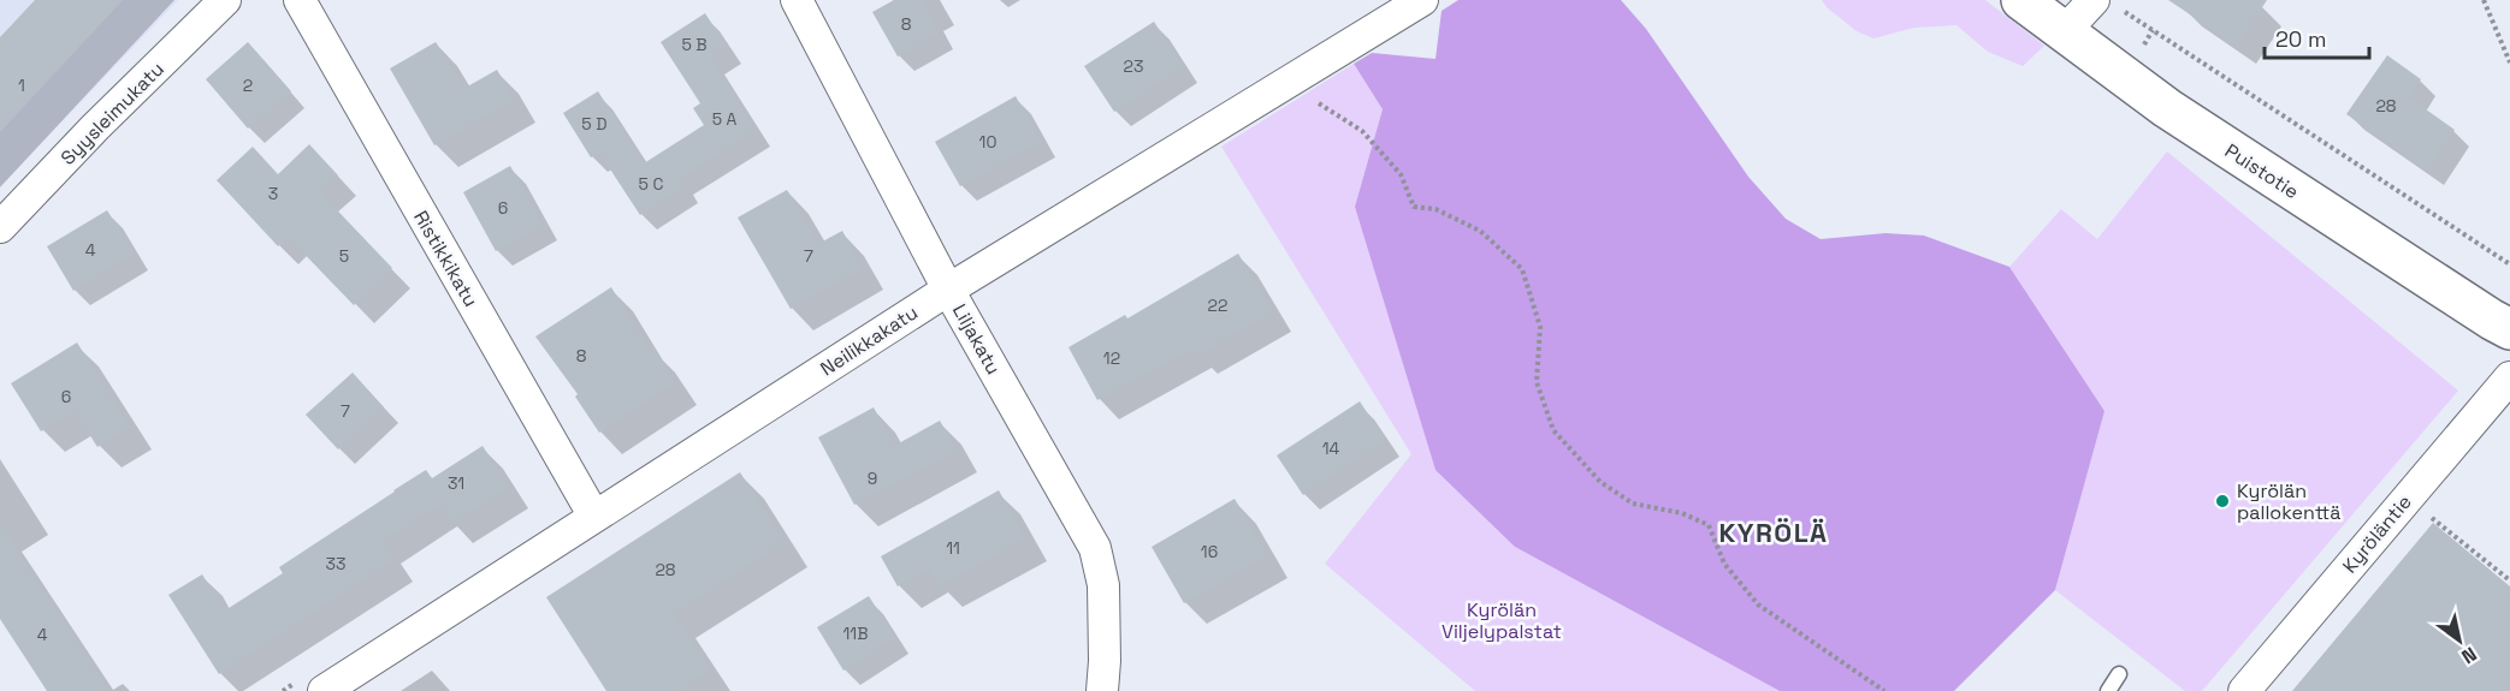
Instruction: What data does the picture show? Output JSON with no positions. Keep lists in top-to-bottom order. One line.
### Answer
{"streets":{"street":["Syysleimukatu","Puistotie","Ristikkikatu","Liljakatu","Neilikkakatu","Kyröläntie"]},"crossings":[["Ristikkikatu","Neilikkakatu"],["Liljakatu","Neilikkakatu"]],"districts":["KYRÖLÄ"],"parks":["Kyrölän Viljelypalstat"],"places":["Kyrölän pallokenttä"],"house_numbers":["8","5 B","23","1","2","28","5 A","5 D","10","5 C","3","6","4","5","7","22","8","12","6","7","14","9","31","11","16","33","28","11B","4"],"scale_bar":"20 m","north":"bottom right"}
